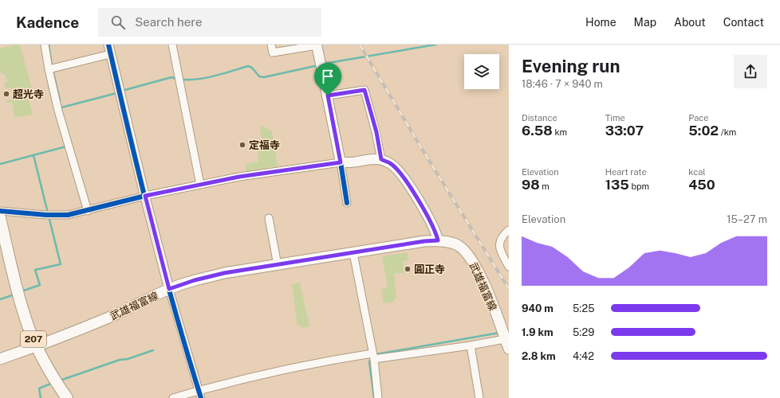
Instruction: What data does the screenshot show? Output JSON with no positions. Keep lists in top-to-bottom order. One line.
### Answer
{"streets":{"highway":["207"],"main road":["武雄福富線"]},"crossings":[["武雄福富線","207"]],"places":["超光寺","定福寺","圓正寺"],"page":{"header":"Kadence","search":"Search here","nav":["Home","Map","About","Contact"],"heading":["Evening run","18:46 · 7 × 940 m"],"stats":[["Distance","6.58 km"],["Time","33:07"],["Pace","5:02 /km"],["Elevation","98 m"],["Heart rate","135 bpm"],["kcal","450"]],"chart":["Elevation","15–27 m"],"list":[{"name":"940 m","note":"5:25"},{"name":"1.9 km","note":"5:29"},{"name":"2.8 km","note":"4:42"}]}}
